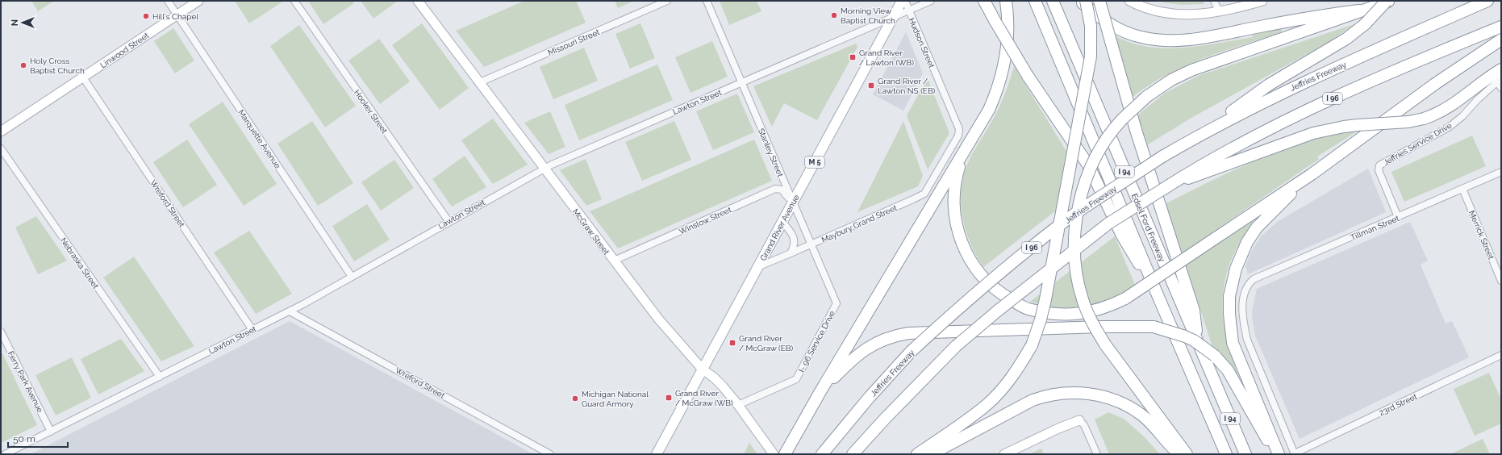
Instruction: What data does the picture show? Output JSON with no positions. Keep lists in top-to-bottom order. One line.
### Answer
{"streets":{"highway":["Jeffries Freeway","I 96","I 94","Edsel Ford Freeway"],"main road":["M 5","Grand River Avenue"],"street":["Missouri Street","Hudson Street","Linwood Street","Lawton Street","Hooker Street","Marquette Avenue","Jeffries Service Drive","Stanley Street","Wreford Street","Winslow Street","Maybury Grand Street","Tillman Street","McGraw Street","Merrick Street","Nebraska Street","I- 96 Service Drive","Ferry Park Avenue","23rd Street"]},"crossings":[["Missouri Street","McGraw Street"],["Hudson Street","Lawton Street"],["Hudson Street","Maybury Grand Street"],["Linwood Street","Marquette Avenue"],["Linwood Street","Wreford Street"],["Lawton Street","Hooker Street"],["Lawton Street","Marquette Avenue"],["Lawton Street","Stanley Street"],["Lawton Street","Wreford Street"],["Lawton Street","Grand River Avenue"],["Lawton Street","McGraw Street"],["Lawton Street","Nebraska Street"],["Lawton Street","Ferry Park Avenue"],["Jeffries Service Drive","Tillman Street"],["Stanley Street","Winslow Street"],["Stanley Street","Maybury Grand Street"],["Stanley Street","Grand River Avenue"],["Stanley Street","I- 96 Service Drive"],["Winslow Street","Grand River Avenue"],["Winslow Street","McGraw Street"],["Maybury Grand Street","Grand River Avenue"],["Grand River Avenue","McGraw Street"],["Tillman Street","Merrick Street"],["Tillman Street","23rd Street"],["McGraw Street","I- 96 Service Drive"]],"places":{"other":["Morning View Baptist Church","Hill's Chapel","Holy Cross Baptist Church","Michigan National Guard Armory"],"transit":["Grand River / Lawton (WB)","Grand River / Lawton NS (EB)","Grand River / McGraw (EB)","Grand River / McGraw (WB)"]},"scale_bar":"50 m","north":"left"}
